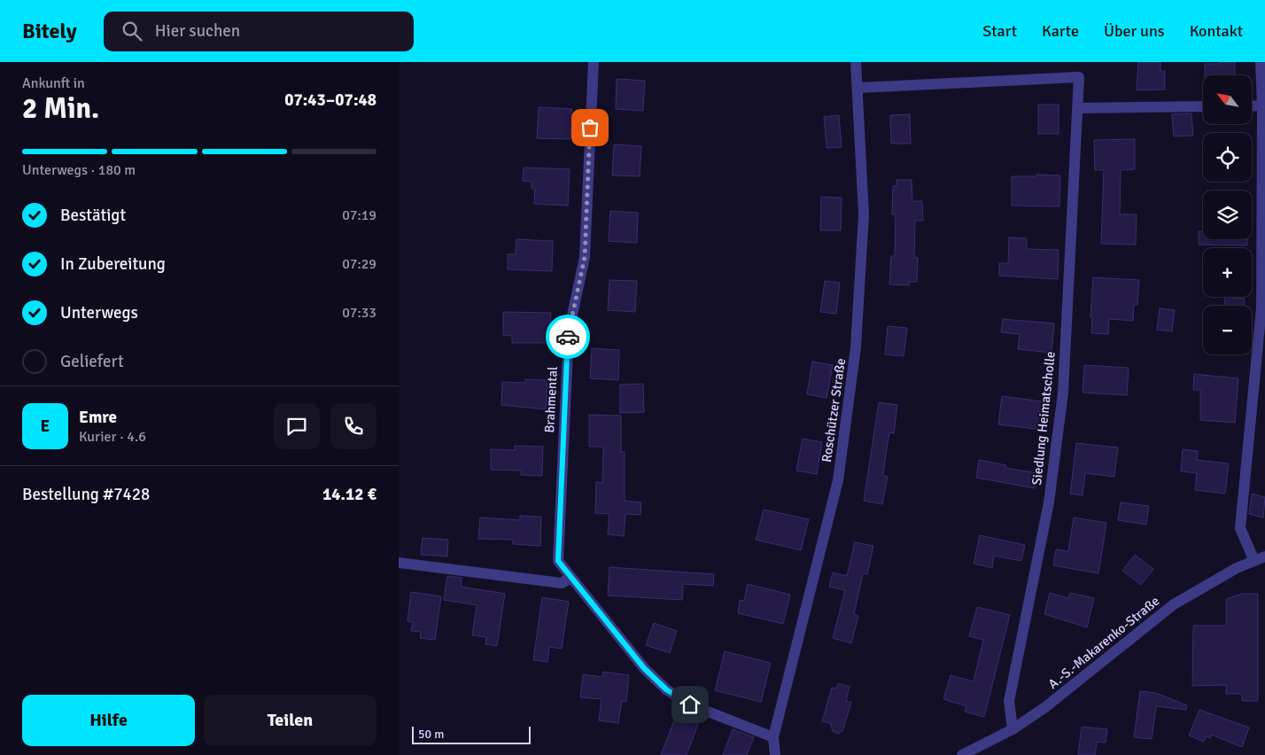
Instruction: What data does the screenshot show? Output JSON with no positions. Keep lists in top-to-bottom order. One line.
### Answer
{"streets":{"street":["Brahmental","Roschützer Straße","Siedlung Heimatscholle","A.-S.-Makarenko-Straße"]},"crossings":[["Brahmental","Roschützer Straße"],["Roschützer Straße","Siedlung Heimatscholle"],["Siedlung Heimatscholle","A.-S.-Makarenko-Straße"]],"scale_bar":"50 m","north":"top left","page":{"header":"Bitely","search":"Hier suchen","nav":["Start","Karte","Über uns","Kontakt"],"heading":["2 Min.","Ankunft in","07:43–07:48"],"panel":["Emre","Kurier · 4.6","Bestellung #7428","14.12 €"],"map_buttons":["+","−"],"bar":"Unterwegs · 180 m","list":[["Bestätigt","07:19"],["In Zubereitung","07:29"],["Unterwegs","07:33"],"Geliefert"],"round":"E","buttons":["Hilfe","Teilen"],"scale":"50 m"}}
